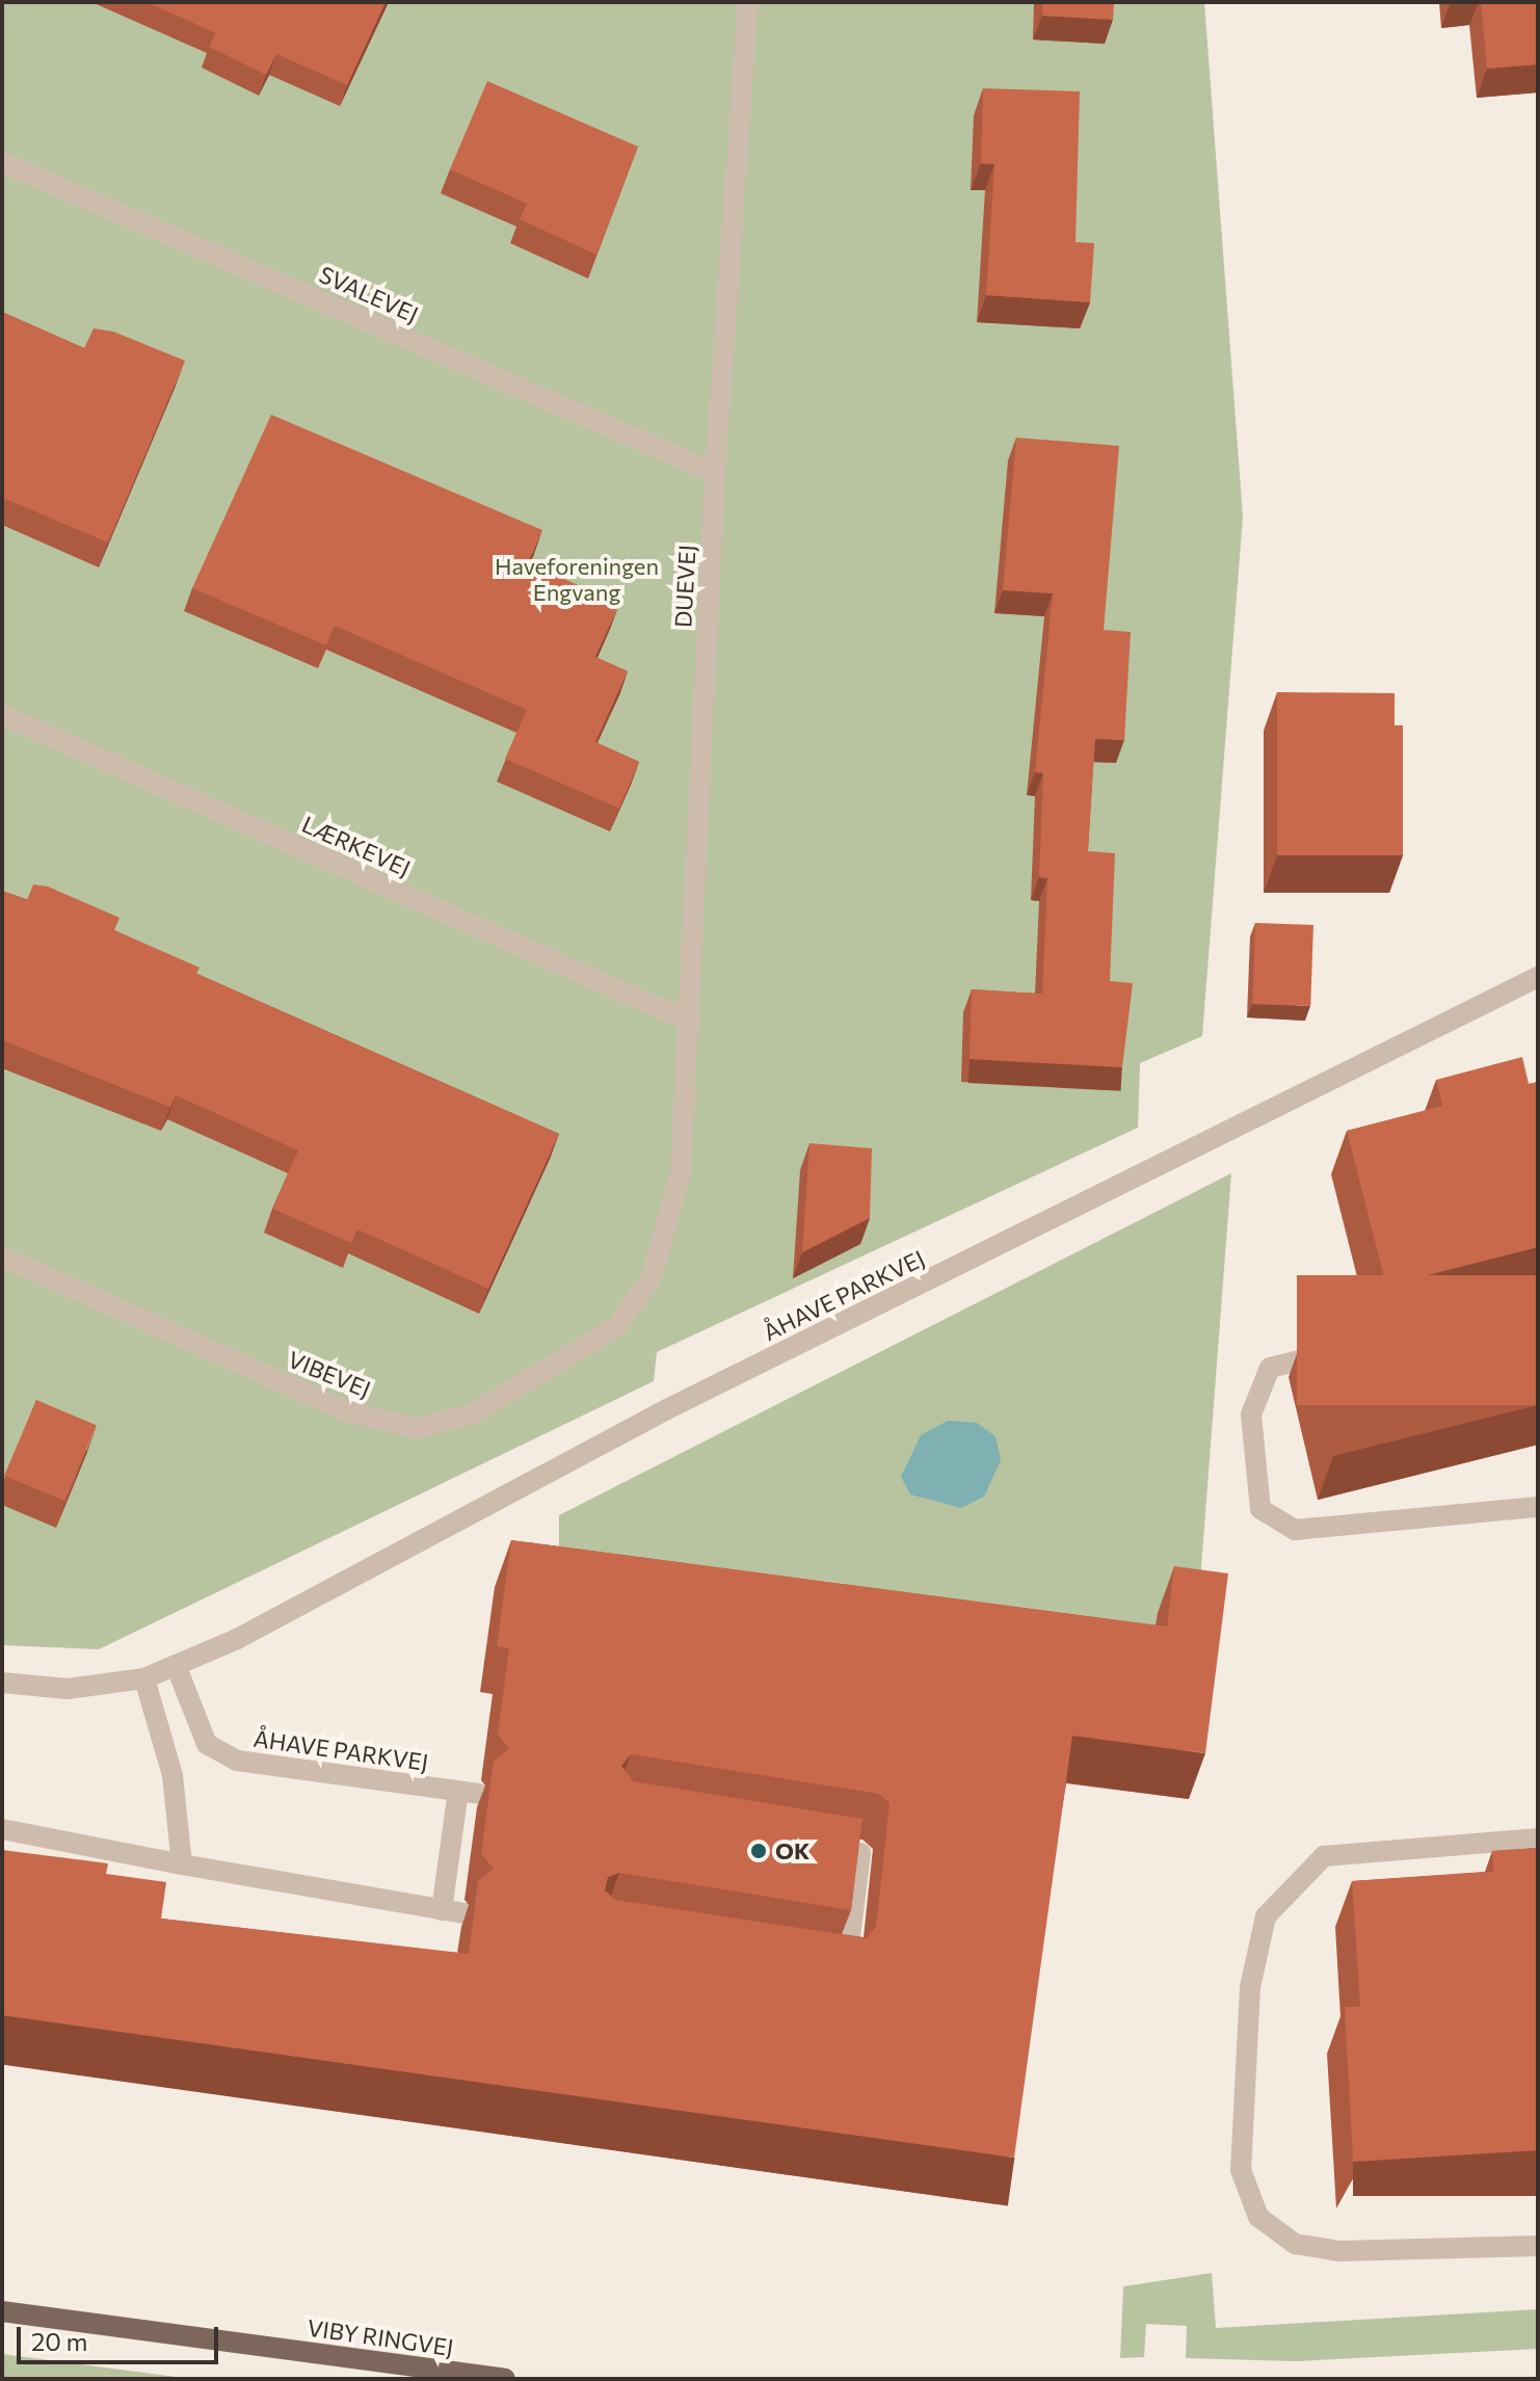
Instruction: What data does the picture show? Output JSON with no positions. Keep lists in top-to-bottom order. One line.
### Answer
{"streets":{"main road":["VIBY RINGVEJ"],"street":["SVALEVEJ","DUEVEJ","LÆRKEVEJ","ÅHAVE PARKVEJ","VIBEVEJ"]},"crossings":[["SVALEVEJ","DUEVEJ"],["DUEVEJ","LÆRKEVEJ"],["DUEVEJ","VIBEVEJ"]],"parks":["Haveforeningen Engvang"],"places":["OK"],"scale_bar":"20 m"}
